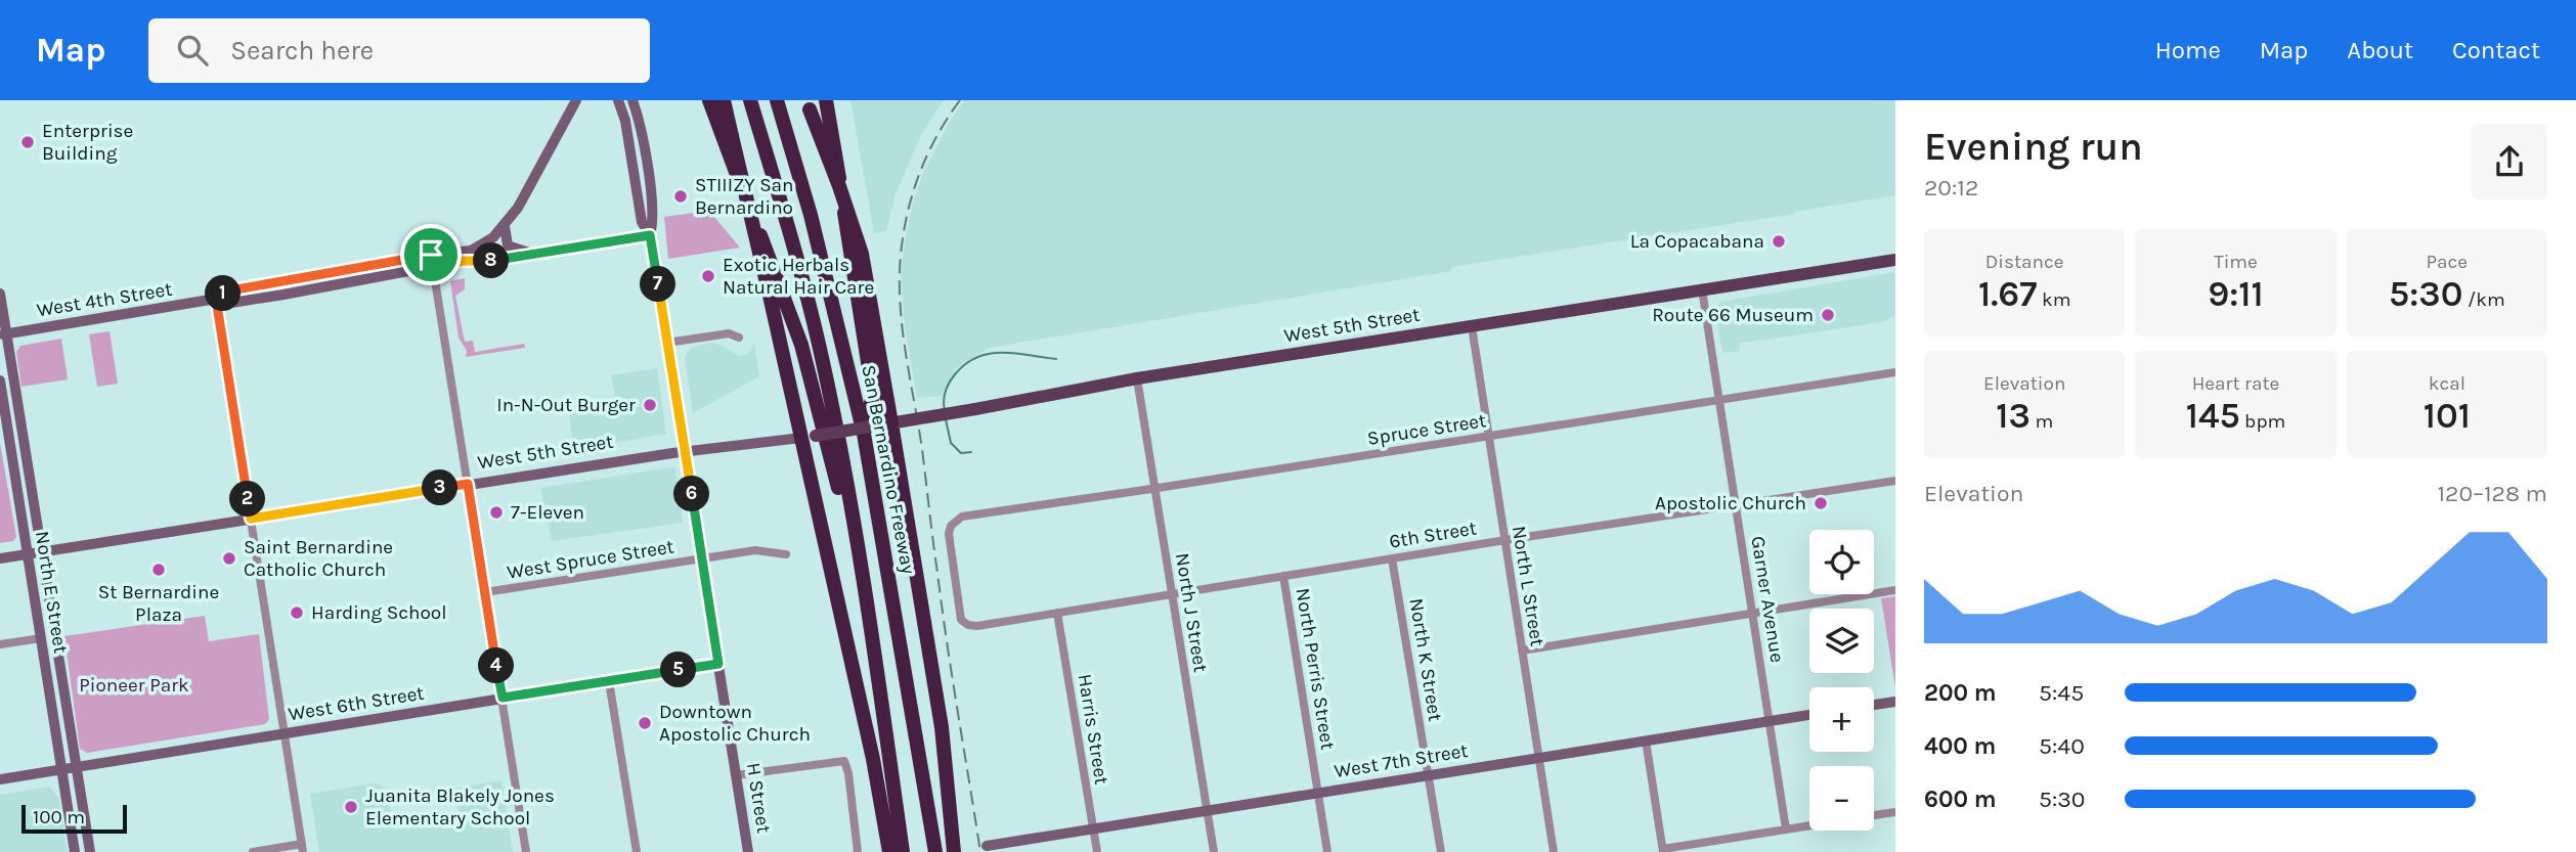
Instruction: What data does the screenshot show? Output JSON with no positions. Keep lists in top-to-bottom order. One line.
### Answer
{"streets":{"highway":["San Bernardino Freeway"],"main road":["West 4th Street","West 5th Street","North E Street","West 6th Street","West 7th Street","H Street"],"street":["Spruce Street","6th Street","West Spruce Street","North L Street","Garner Avenue","North J Street","North K Street","North Perris Street","Harris Street"]},"crossings":[["West 4th Street","North E Street"],["West 5th Street","North L Street"],["West 5th Street","North E Street"],["West 5th Street","Garner Avenue"],["West 5th Street","North J Street"],["West 5th Street","H Street"],["Spruce Street","6th Street"],["Spruce Street","North L Street"],["Spruce Street","Garner Avenue"],["Spruce Street","North J Street"],["6th Street","North L Street"],["6th Street","Garner Avenue"],["6th Street","North J Street"],["6th Street","North K Street"],["6th Street","North Perris Street"],["6th Street","Harris Street"],["West Spruce Street","H Street"],["North L Street","West 7th Street"],["North E Street","West 6th Street"],["Garner Avenue","West 7th Street"],["North J Street","West 7th Street"],["North K Street","West 7th Street"],["North Perris Street","West 7th Street"],["West 6th Street","H Street"],["Harris Street","West 7th Street"]],"parks":["Pioneer Park"],"places":["Enterprise Building","STIIIZY San Bernardino","La Copacabana","Exotic Herbals Natural Hair Care","Route 66 Museum","In-N-Out Burger","Apostolic Church","7-Eleven","Saint Bernardine Catholic Church","St Bernardine Plaza","Harding School","Downtown Apostolic Church","Juanita Blakely Jones Elementary School"],"scale_bar":"100 m","page":{"header":"Map","search":"Search here","nav":["Home","Map","About","Contact"],"heading":["Evening run","20:12"],"stats":[["Distance","1.67 km"],["Time","9:11"],["Pace","5:30 /km"],["Elevation","13 m"],["Heart rate","145 bpm"],["kcal","101"]],"pins":["8","7","1","3","6","2","4","5"],"chart":["Elevation","120–128 m"],"map_buttons":["+","−"],"list":[{"name":"200 m","note":"5:45"},{"name":"400 m","note":"5:40"},{"name":"600 m","note":"5:30"}],"scale":"100 m"}}
